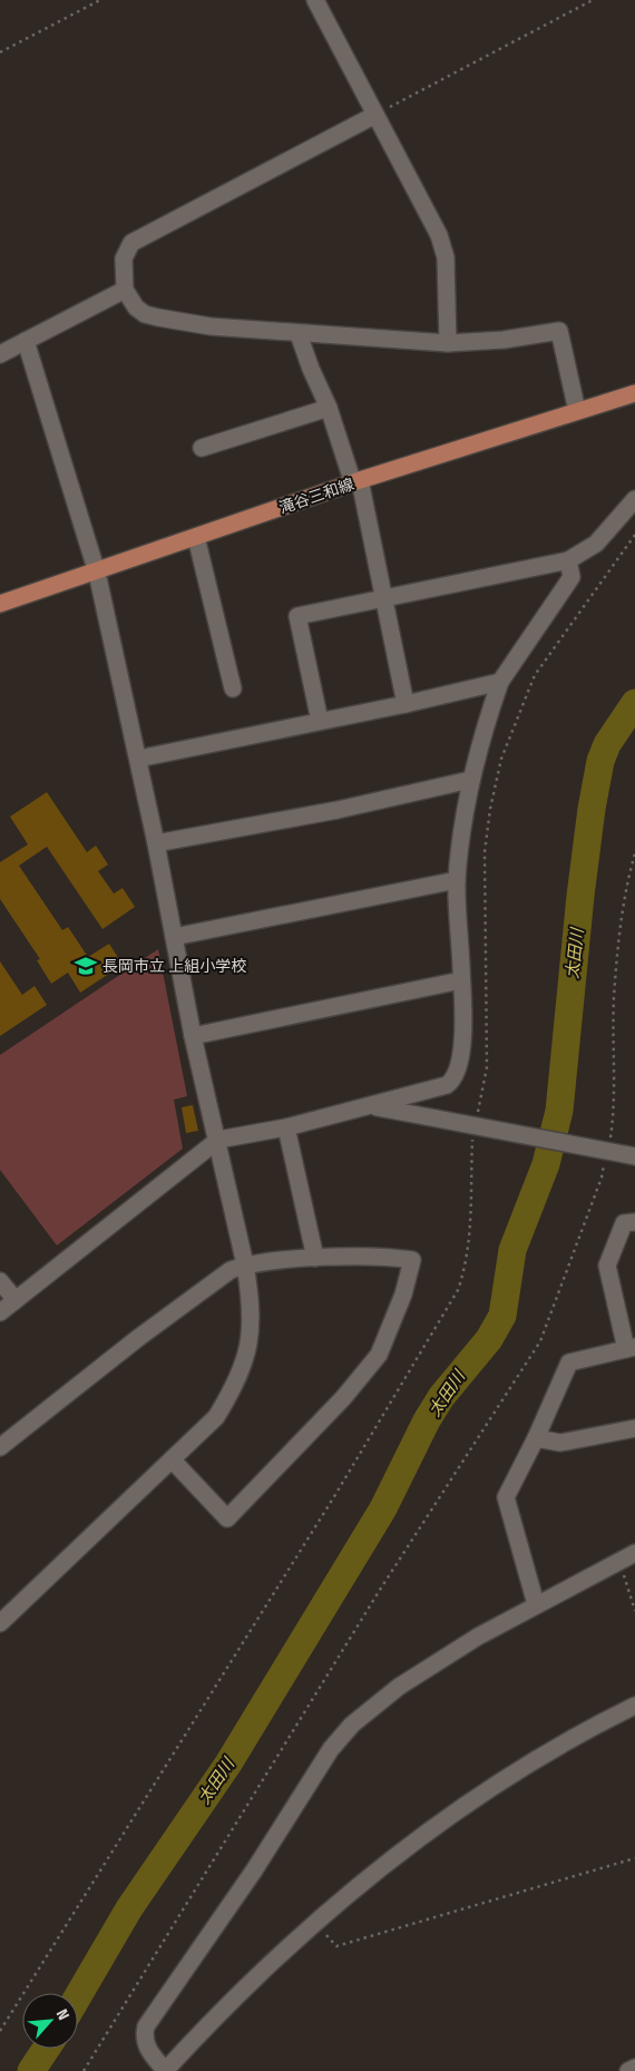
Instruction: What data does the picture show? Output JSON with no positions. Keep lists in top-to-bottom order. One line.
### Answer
{"streets":{"main road":["滝谷三和線"]},"water":["太田川"],"places":{"school or university":["長岡市立 上組小学校"]},"north":"top right"}
